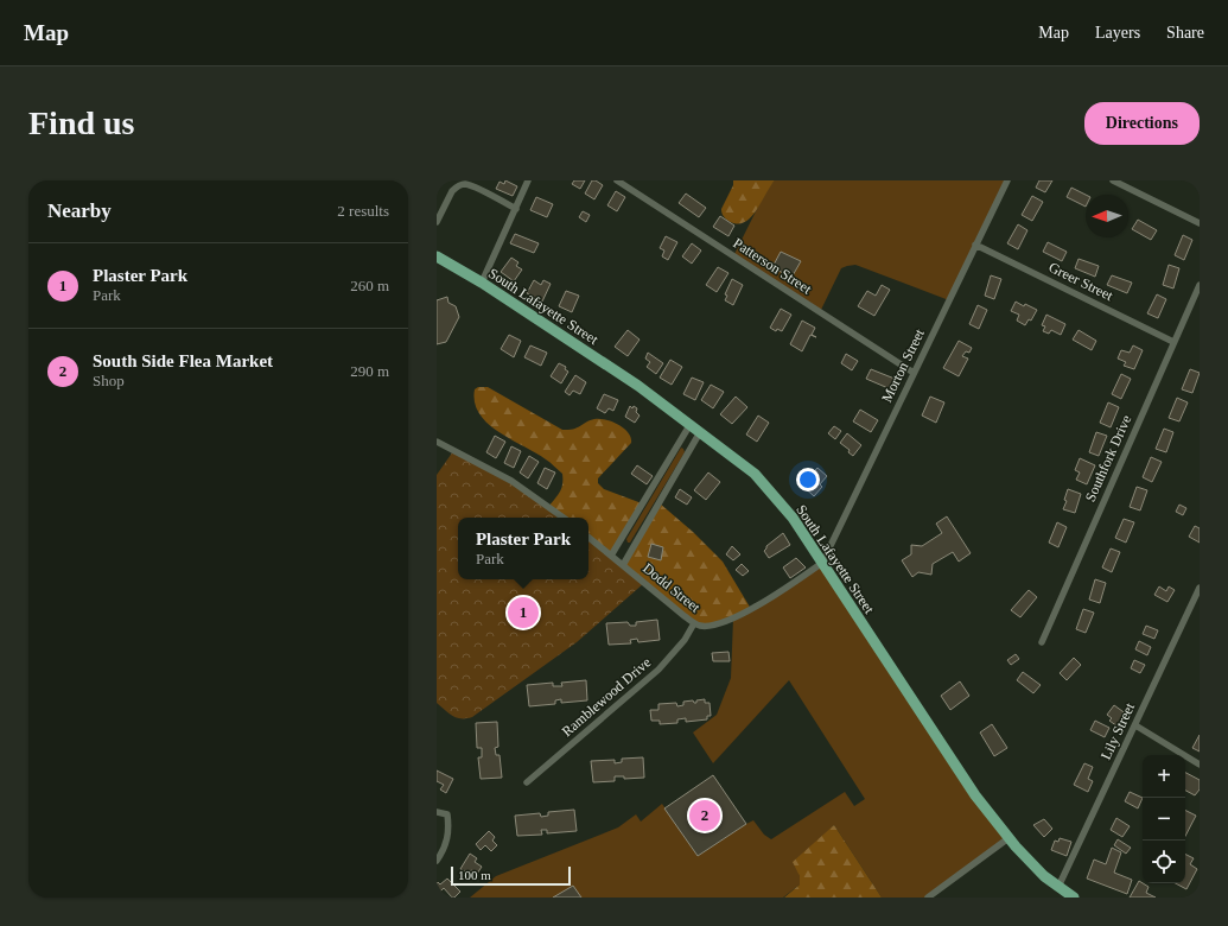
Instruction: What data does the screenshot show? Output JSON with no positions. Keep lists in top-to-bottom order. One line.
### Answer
{"streets":{"main road":["South Lafayette Street"],"street":["Patterson Street","Greer Street","Morton Street","Southfork Drive","Dodd Street","Ramblewood Drive","Lily Street"]},"crossings":[["Patterson Street","Morton Street"],["Greer Street","Morton Street"],["Greer Street","Southfork Drive"],["South Lafayette Street","Morton Street"],["South Lafayette Street","Dodd Street"],["South Lafayette Street","Lily Street"],["Morton Street","Dodd Street"],["Dodd Street","Ramblewood Drive"]],"scale_bar":"100 m","north":"left","page":{"header":"Map","nav":["Map","Layers","Share"],"buttons":"Directions","title":"Find us","heading":["Nearby","2 results"],"list":[{"mark":"1","name":"Plaster Park","note":"Park","value":"260 m"},{"mark":"2","name":"South Side Flea Market","note":"Shop","value":"290 m"}],"popup":["Plaster Park","Park"],"pins":["1","2"],"map_buttons":["+","−"],"scale":"100 m"}}
